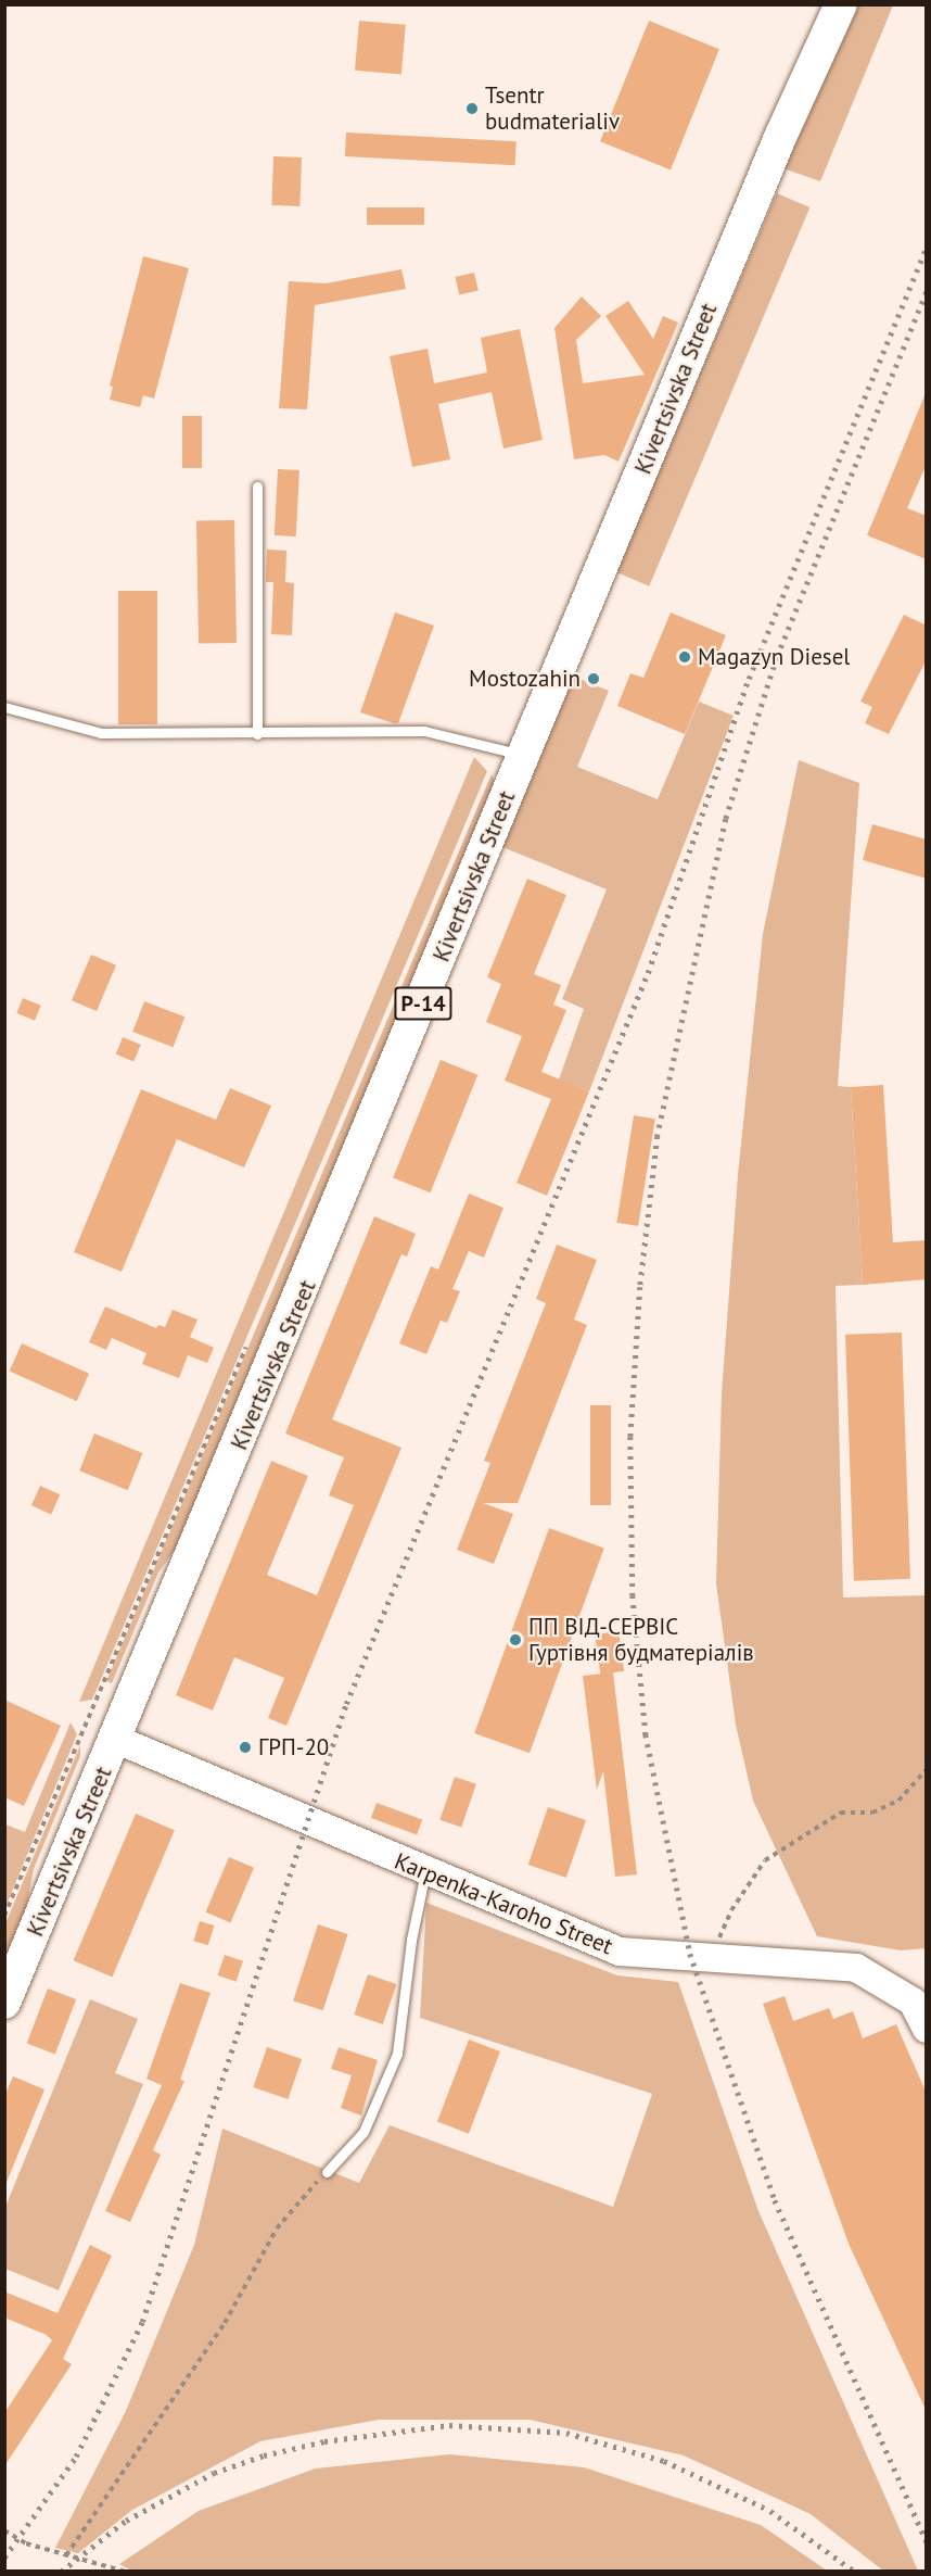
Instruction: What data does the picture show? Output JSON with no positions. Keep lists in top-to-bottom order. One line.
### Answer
{"streets":{"main road":["Kivertsivska Street","Р-14","Karpenka-Karoho Street"]},"crossings":[["Kivertsivska Street","Karpenka-Karoho Street"]],"places":["Tsentr budmaterialiv","Magazyn Diesel","Mostozahin","ПП ВІД-СЕРВІС Гуртівня будматеріалів","ГРП-20"]}
